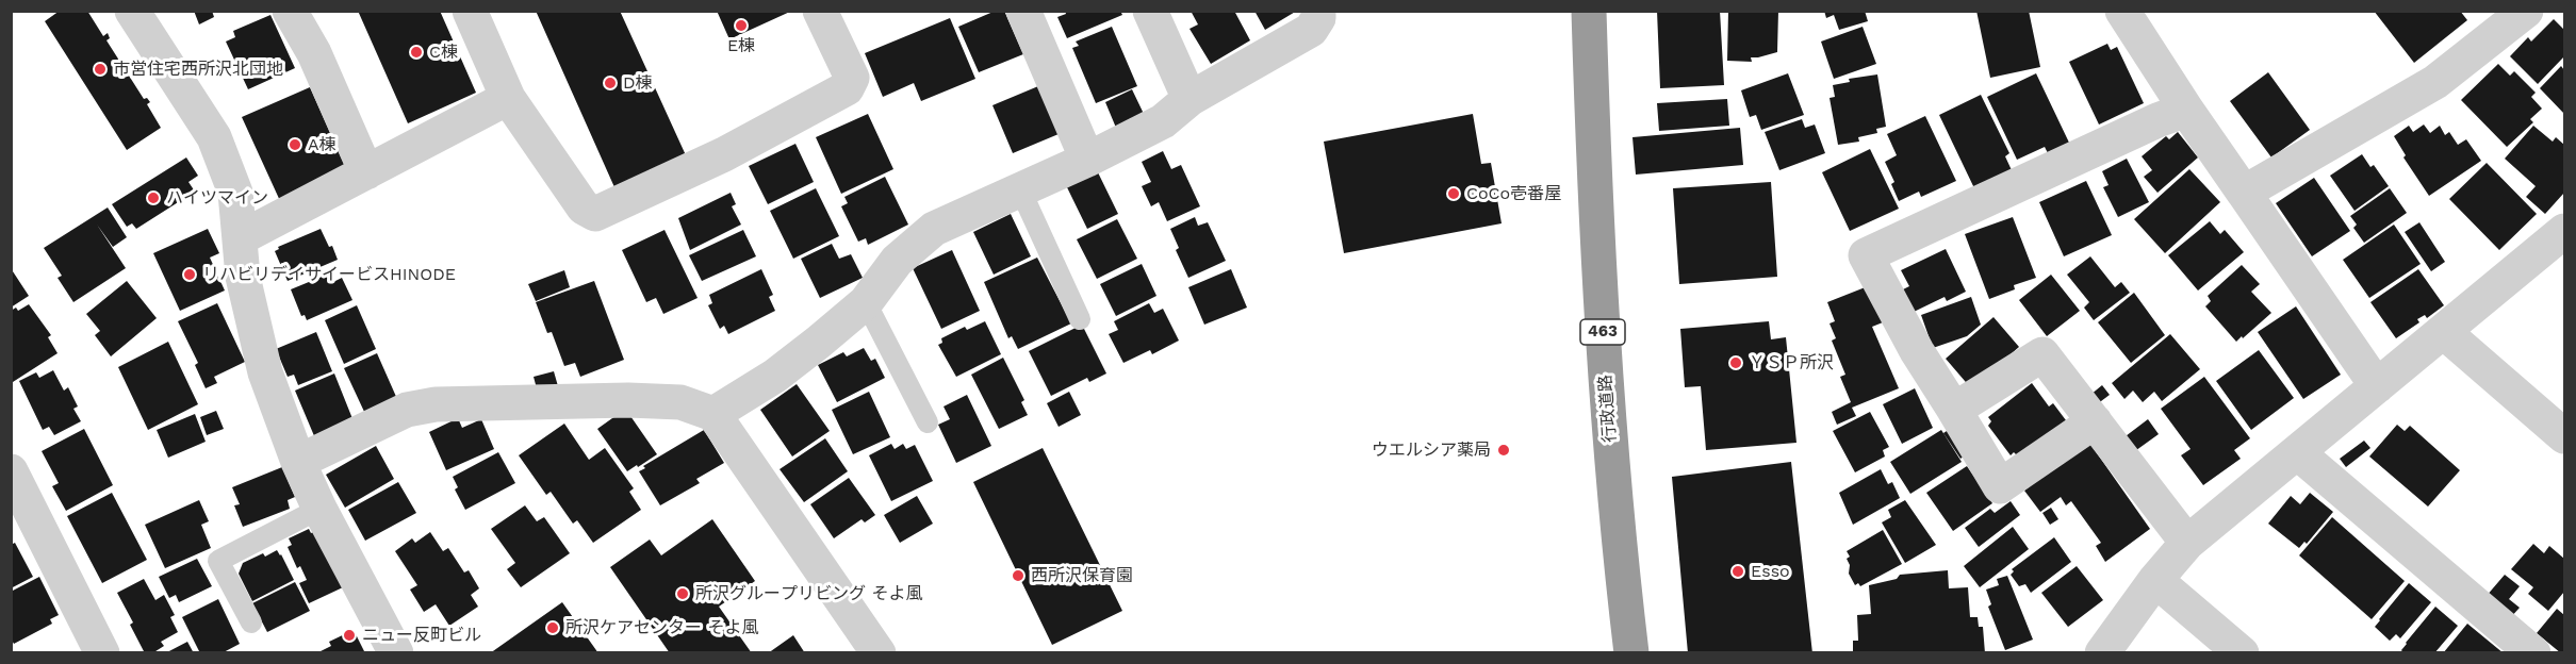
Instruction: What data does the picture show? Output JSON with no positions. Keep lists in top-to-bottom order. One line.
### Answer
{"streets":{"highway":["463","行政道路"]},"places":["E棟","C棟","市営住宅西所沢北団地","D棟","A棟","CoCo壱番屋","ハイツマイン","リハビリデイサイービスHINODE","ＹＳＰ所沢","ウエルシア薬局","Esso","西所沢保育園","所沢グループリビング そよ風","所沢ケアセンター そよ風","ニュー反町ビル"]}
